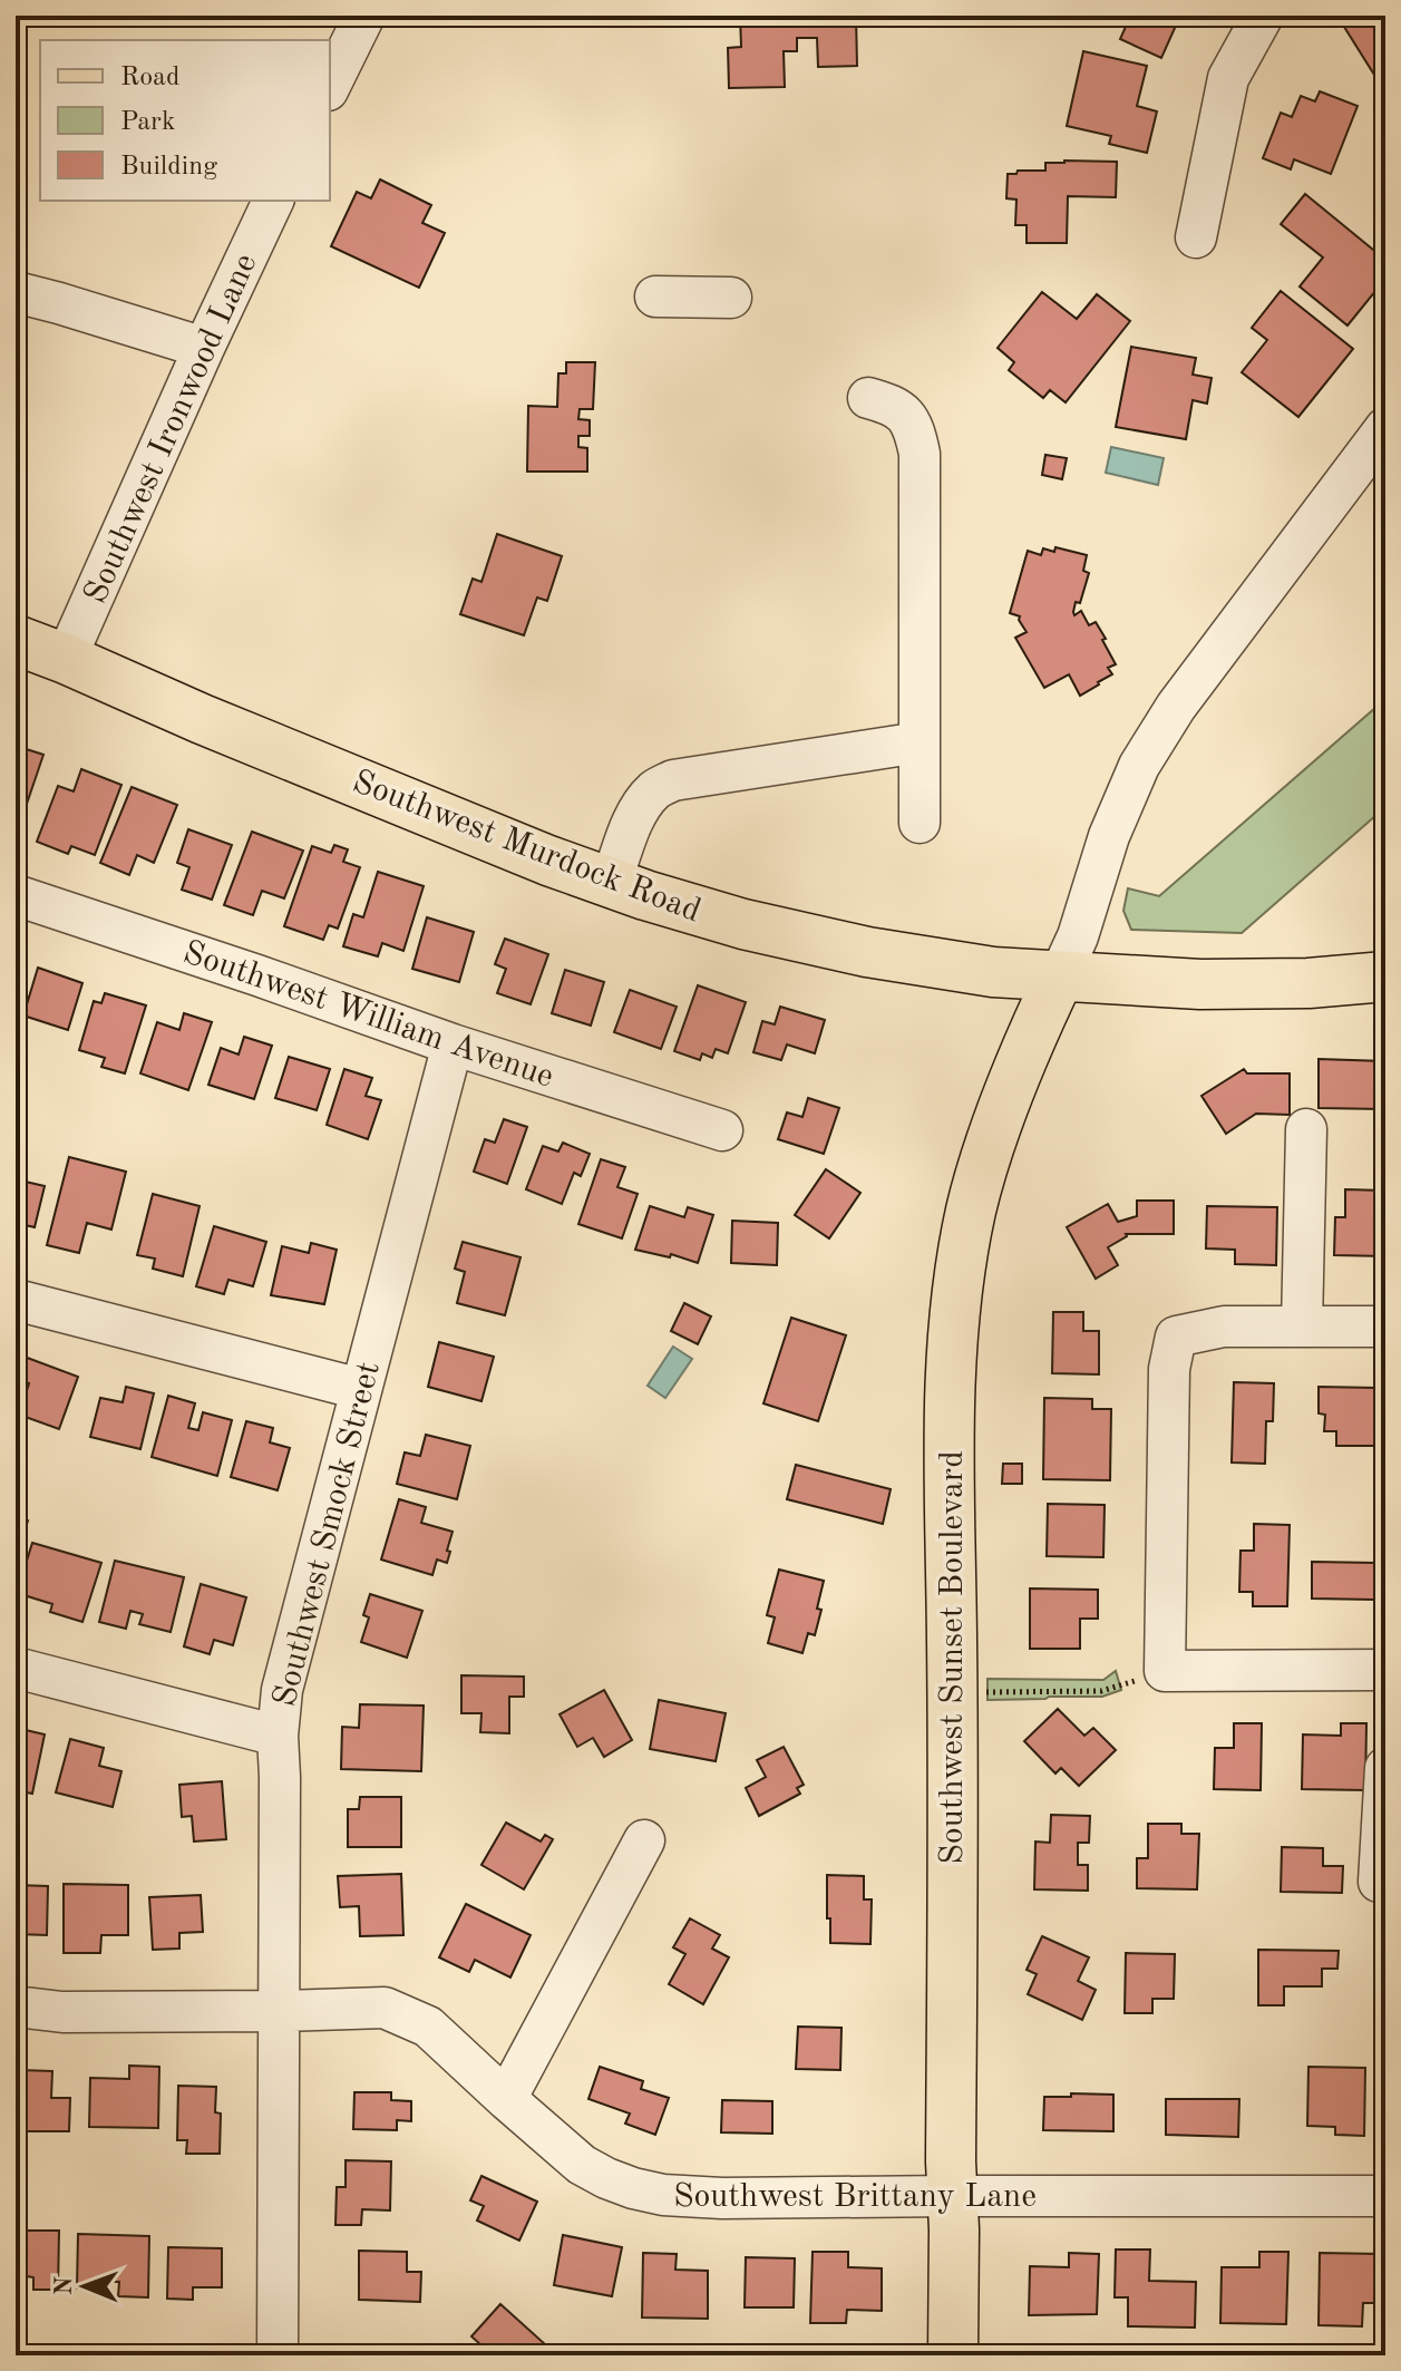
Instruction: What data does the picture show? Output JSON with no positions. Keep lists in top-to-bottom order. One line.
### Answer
{"streets":{"main road":["Southwest Murdock Road","Southwest Sunset Boulevard"],"street":["Southwest Ironwood Lane","Southwest William Avenue","Southwest Smock Street","Southwest Brittany Lane"]},"crossings":[["Southwest Ironwood Lane","Southwest Murdock Road"],["Southwest Murdock Road","Southwest Sunset Boulevard"],["Southwest William Avenue","Southwest Smock Street"],["Southwest Smock Street","Southwest Brittany Lane"],["Southwest Sunset Boulevard","Southwest Brittany Lane"]],"legend":["Road","Park","Building"],"north":"left"}
